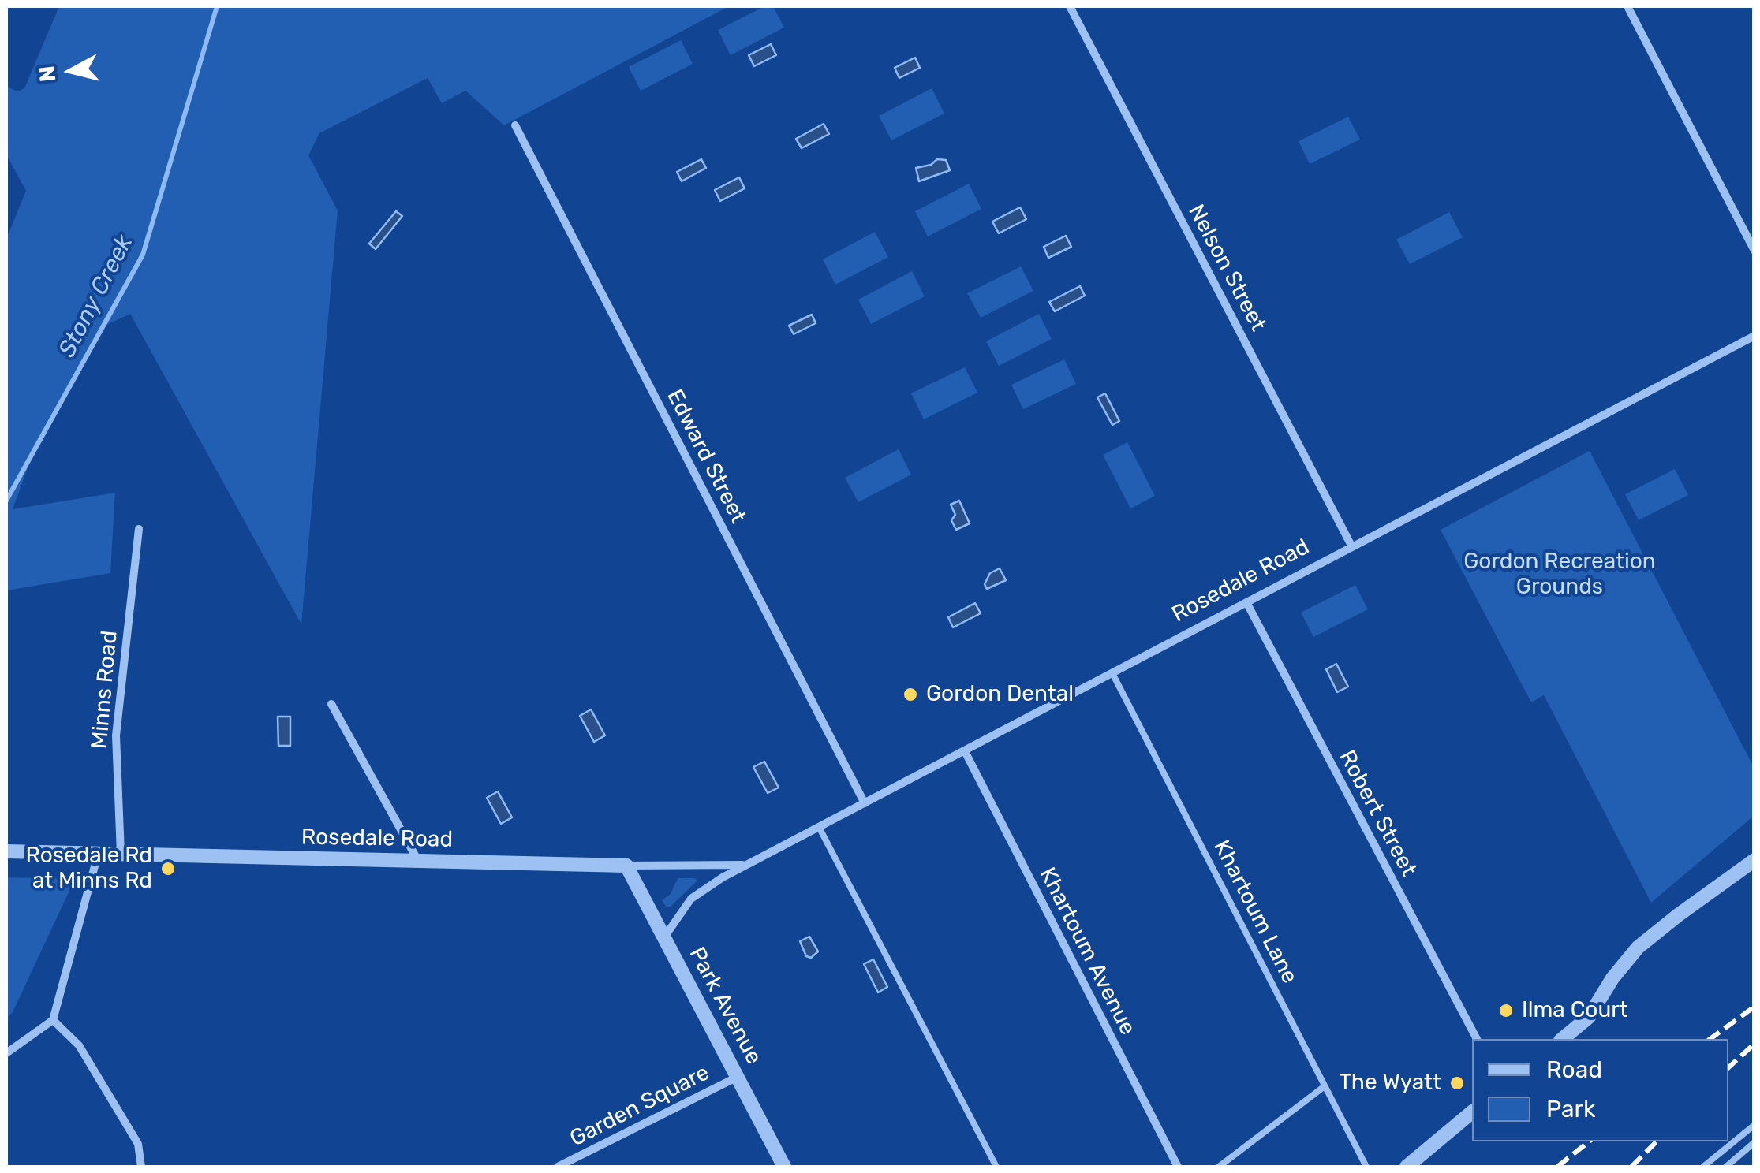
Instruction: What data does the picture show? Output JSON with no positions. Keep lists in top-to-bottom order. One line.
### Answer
{"streets":{"street":["Nelson Street","Edward Street","Rosedale Road","Minns Road","Robert Street","Khartoum Avenue","Park Avenue","Garden Square"],"lane":["Khartoum Lane"]},"crossings":[["Nelson Street","Rosedale Road"],["Edward Street","Rosedale Road"],["Rosedale Road","Minns Road"],["Rosedale Road","Robert Street"],["Rosedale Road","Khartoum Lane"],["Rosedale Road","Khartoum Avenue"],["Rosedale Road","Park Avenue"],["Park Avenue","Garden Square"]],"water":["Stony Creek"],"parks":["Gordon Recreation Grounds"],"places":["Gordon Dental","Rosedale Rd at Minns Rd","Ilma Court","The Wyatt"],"legend":["Road","Park"],"north":"left"}
